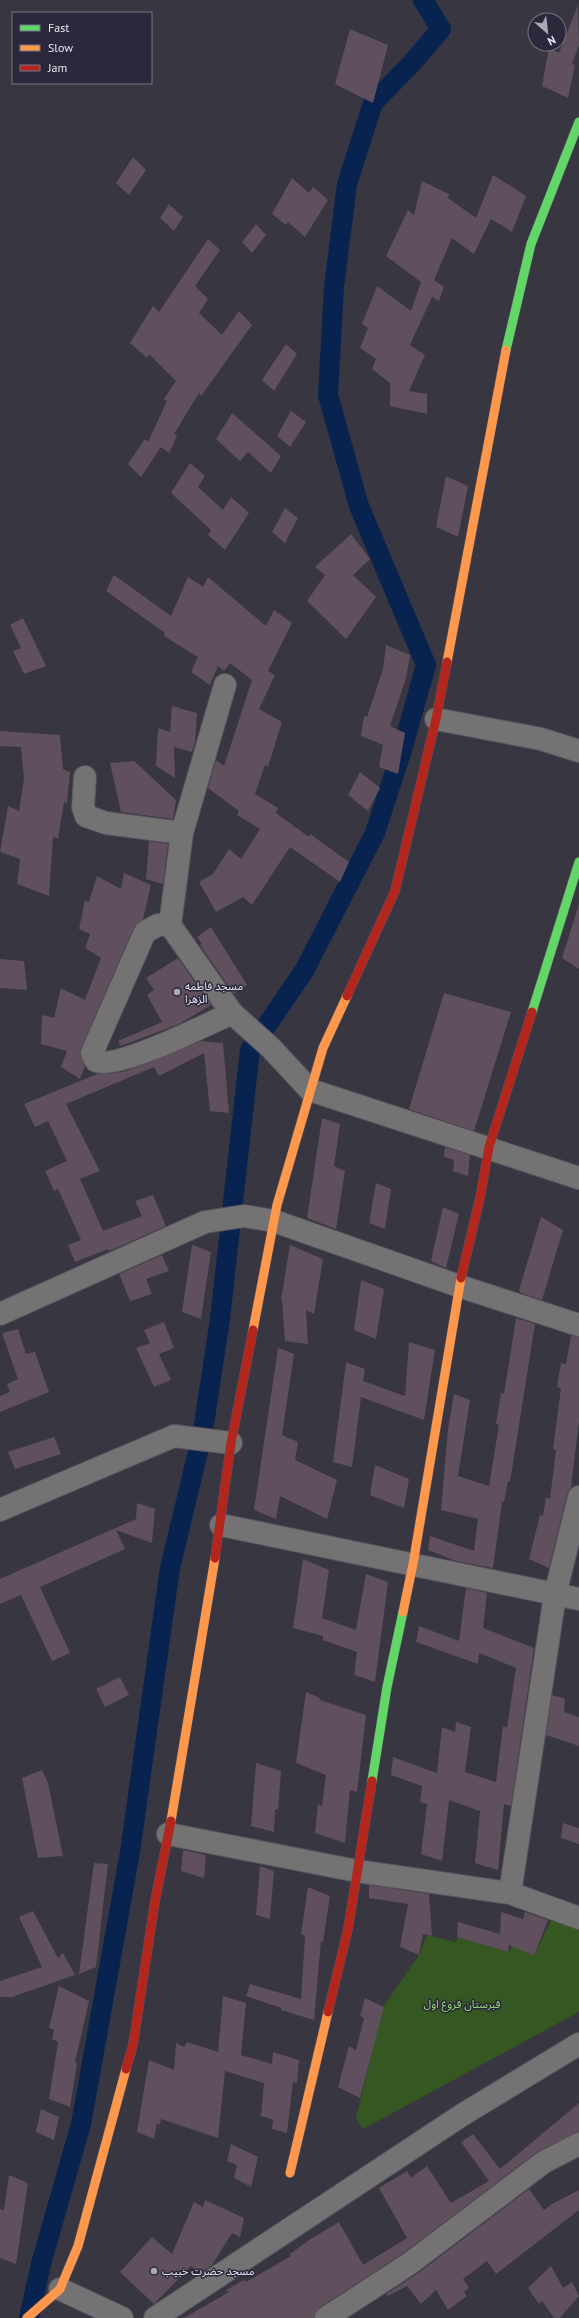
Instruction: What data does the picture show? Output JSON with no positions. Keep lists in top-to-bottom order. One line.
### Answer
{"parks":["قبرستان قروغ اول"],"places":["مسجد فاطمه الزهرا","مسجد حضرت خبیب"],"legend":["Fast","Slow","Jam"],"north":"bottom right"}
